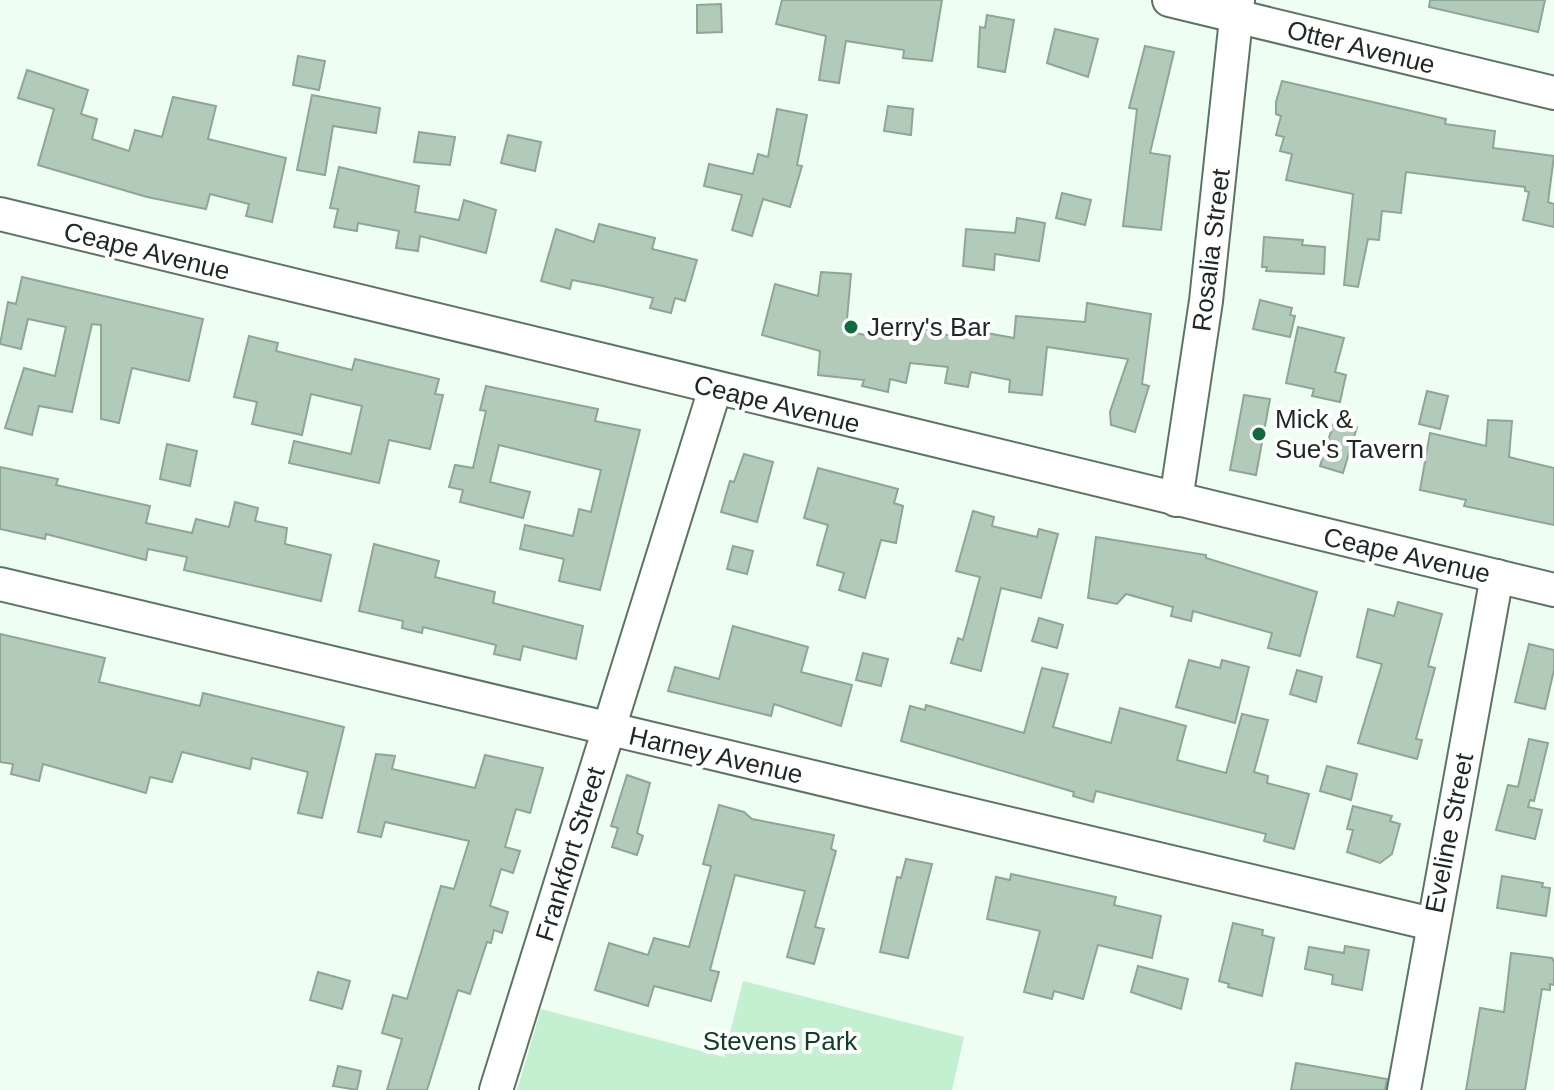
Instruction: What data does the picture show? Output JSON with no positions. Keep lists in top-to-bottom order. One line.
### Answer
{"streets":{"street":["Otter Avenue","Rosalia Street","Ceape Avenue","Harney Avenue","Eveline Street","Frankfort Street"]},"crossings":[["Otter Avenue","Rosalia Street"],["Rosalia Street","Ceape Avenue"],["Ceape Avenue","Eveline Street"],["Ceape Avenue","Frankfort Street"],["Harney Avenue","Eveline Street"],["Harney Avenue","Frankfort Street"]],"parks":["Stevens Park"],"places":["Jerry's Bar","Mick & Sue's Tavern"]}
